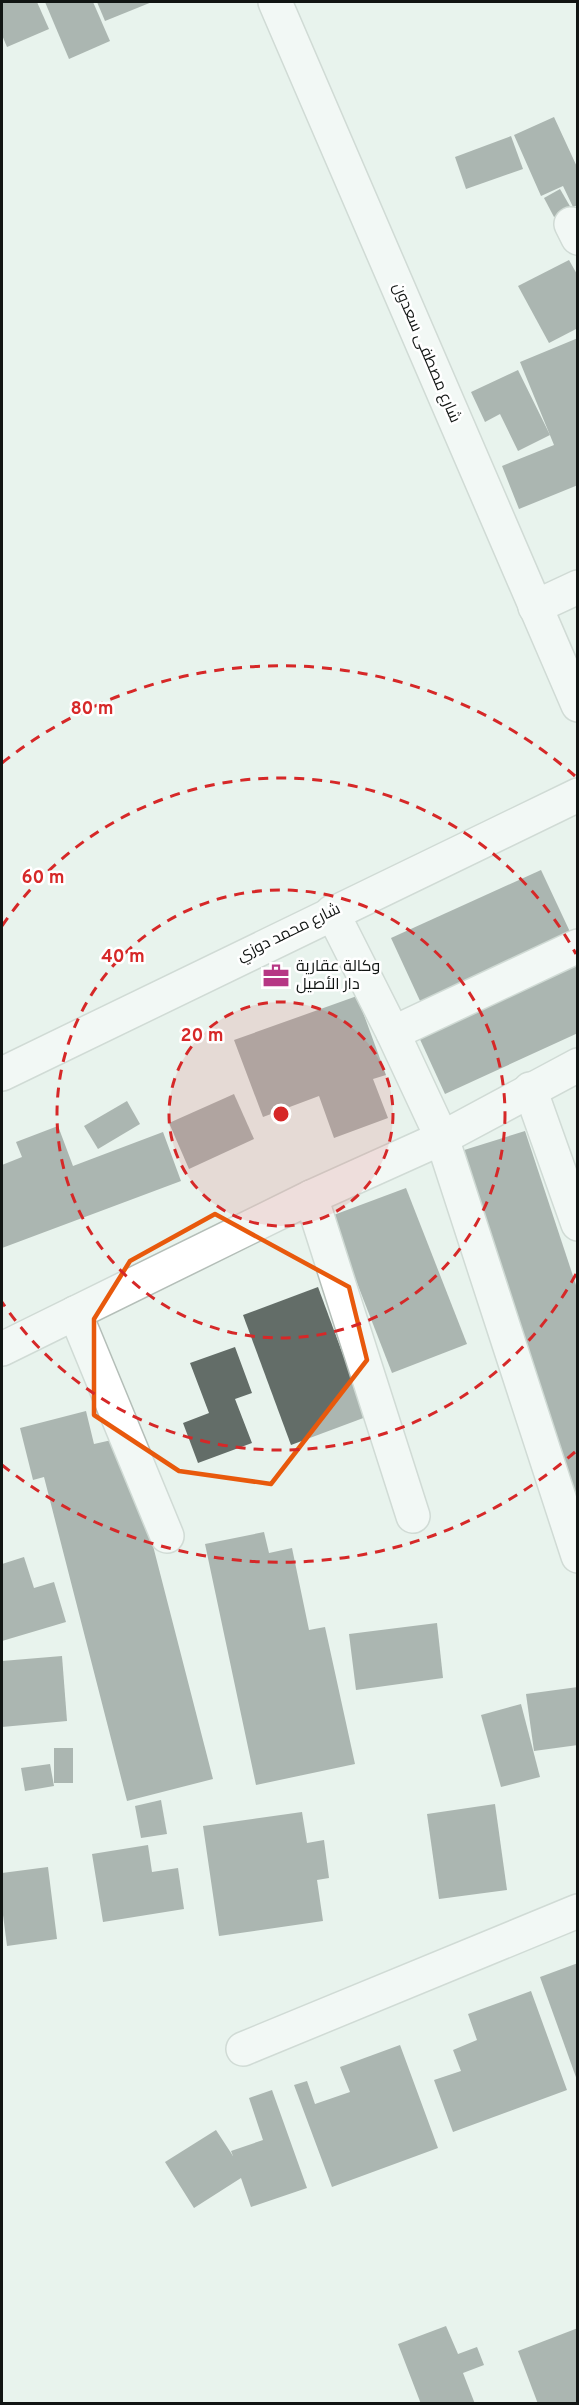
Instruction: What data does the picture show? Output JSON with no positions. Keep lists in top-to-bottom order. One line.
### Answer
{"streets":{"street":["شارع مصطفى سعدون","شارع محمد دوزي"]},"places":{"office":["وكالة عقارية دار الأصيل"]},"rings":["80 m","60 m","40 m","20 m"]}
